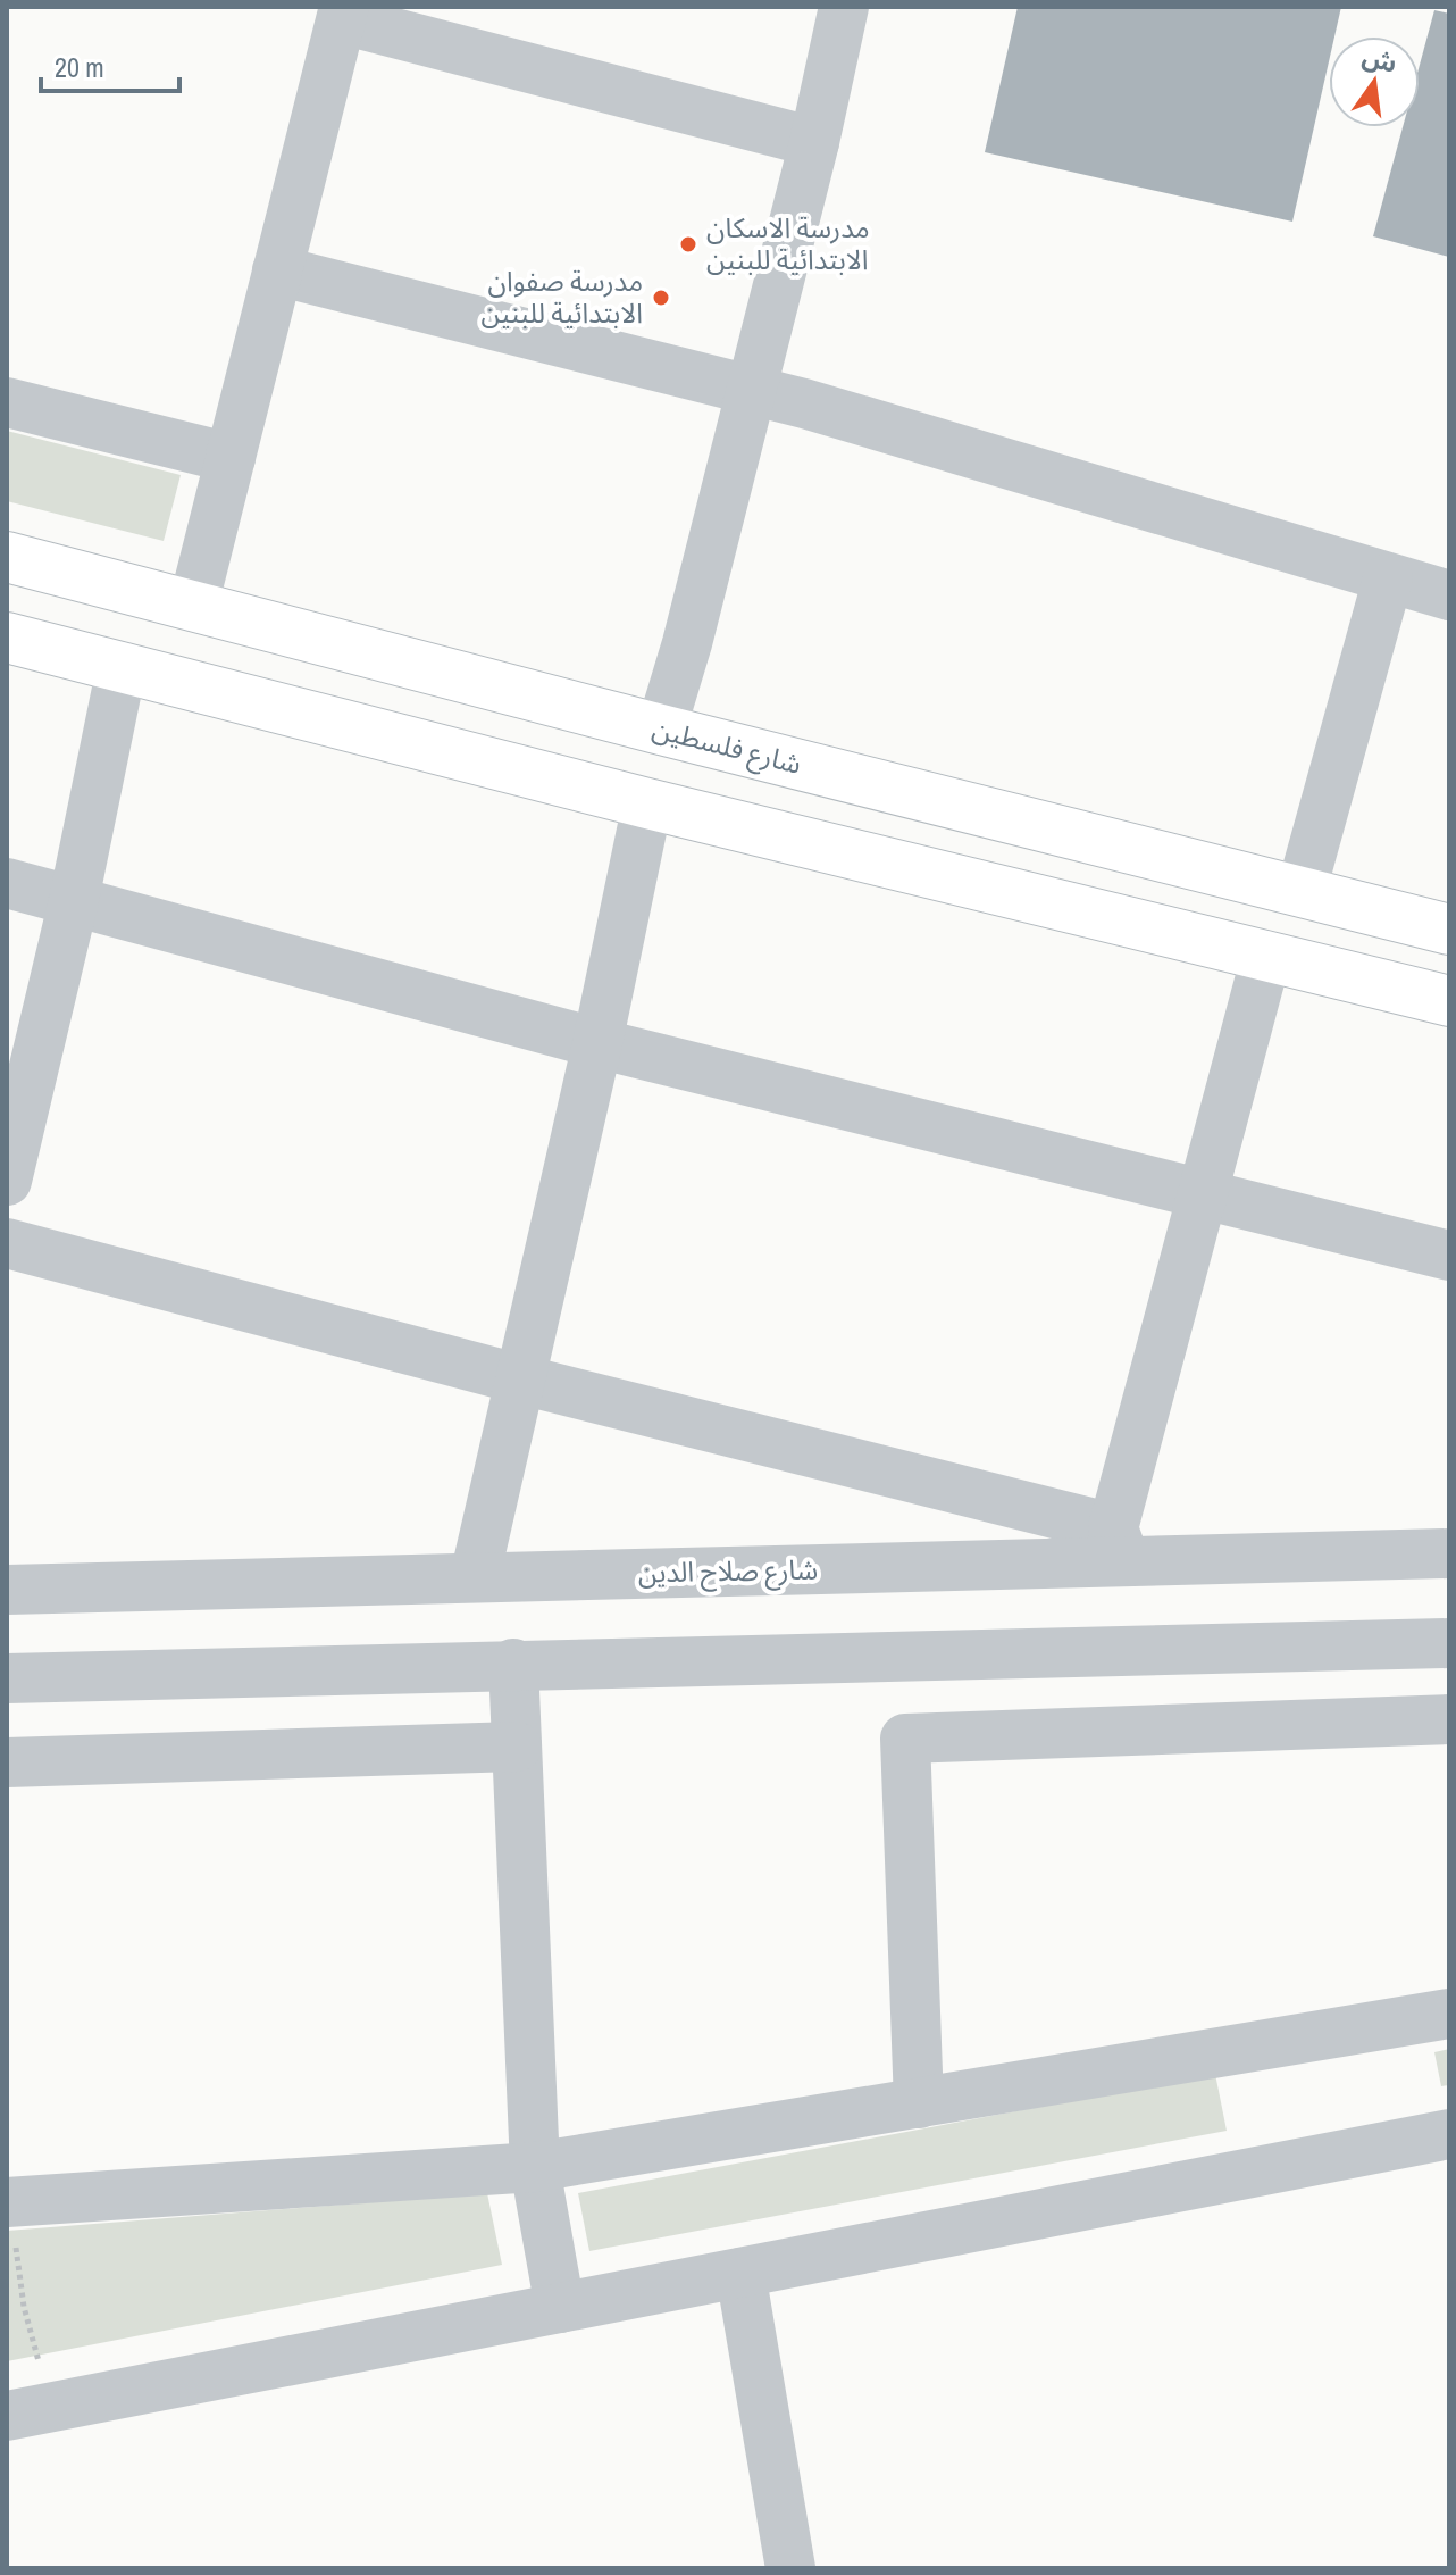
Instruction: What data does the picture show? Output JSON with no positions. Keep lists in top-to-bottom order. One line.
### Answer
{"streets":{"main road":["شارع فلسطين"],"street":["شارع صلاح الدين"]},"places":["مدرسة الاسكان الابتدائية للبنين","مدرسة صفوان الابتدائية للبنين"],"scale_bar":"20 m","north":"top"}
